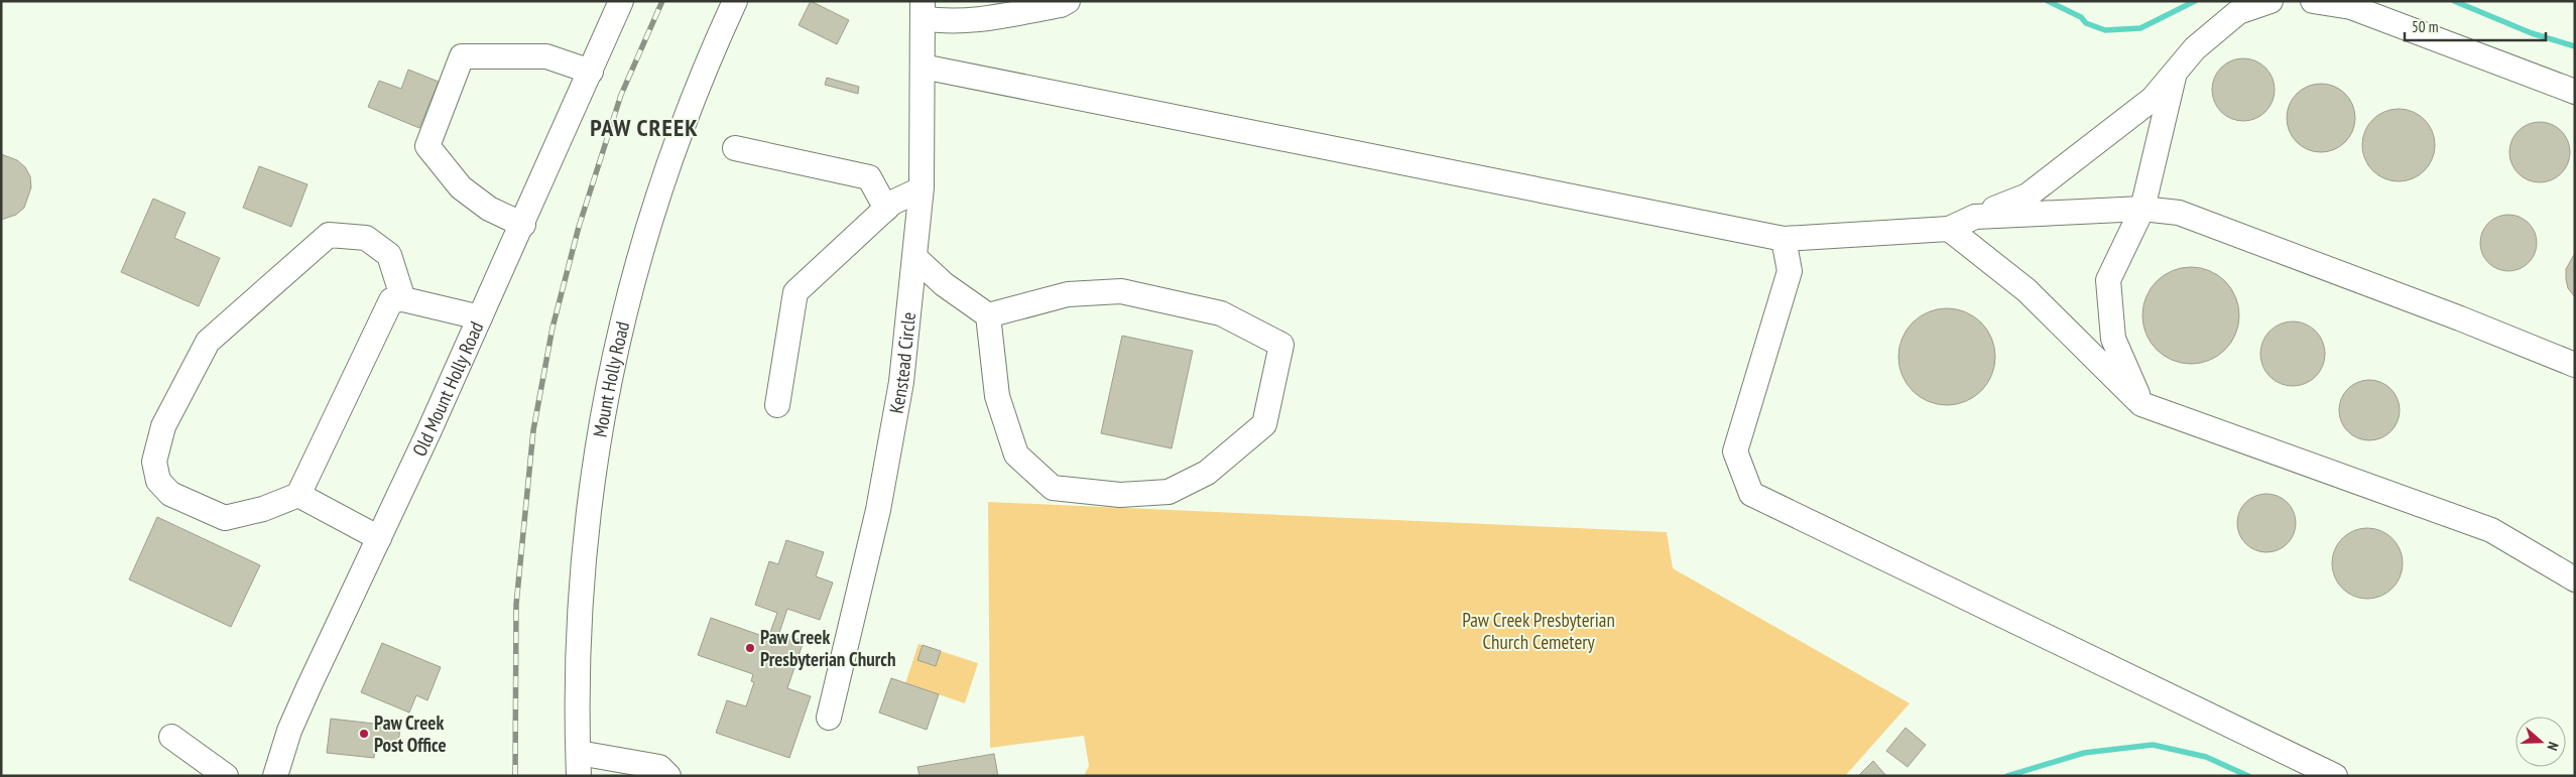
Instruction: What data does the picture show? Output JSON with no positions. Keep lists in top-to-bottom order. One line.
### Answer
{"streets":{"street":["Kenstead Circle","Mount Holly Road","Old Mount Holly Road"]},"districts":["PAW CREEK"],"parks":["Paw Creek Presbyterian Church Cemetery"],"places":["Paw Creek Presbyterian Church","Paw Creek Post Office"],"scale_bar":"50 m","north":"right"}
